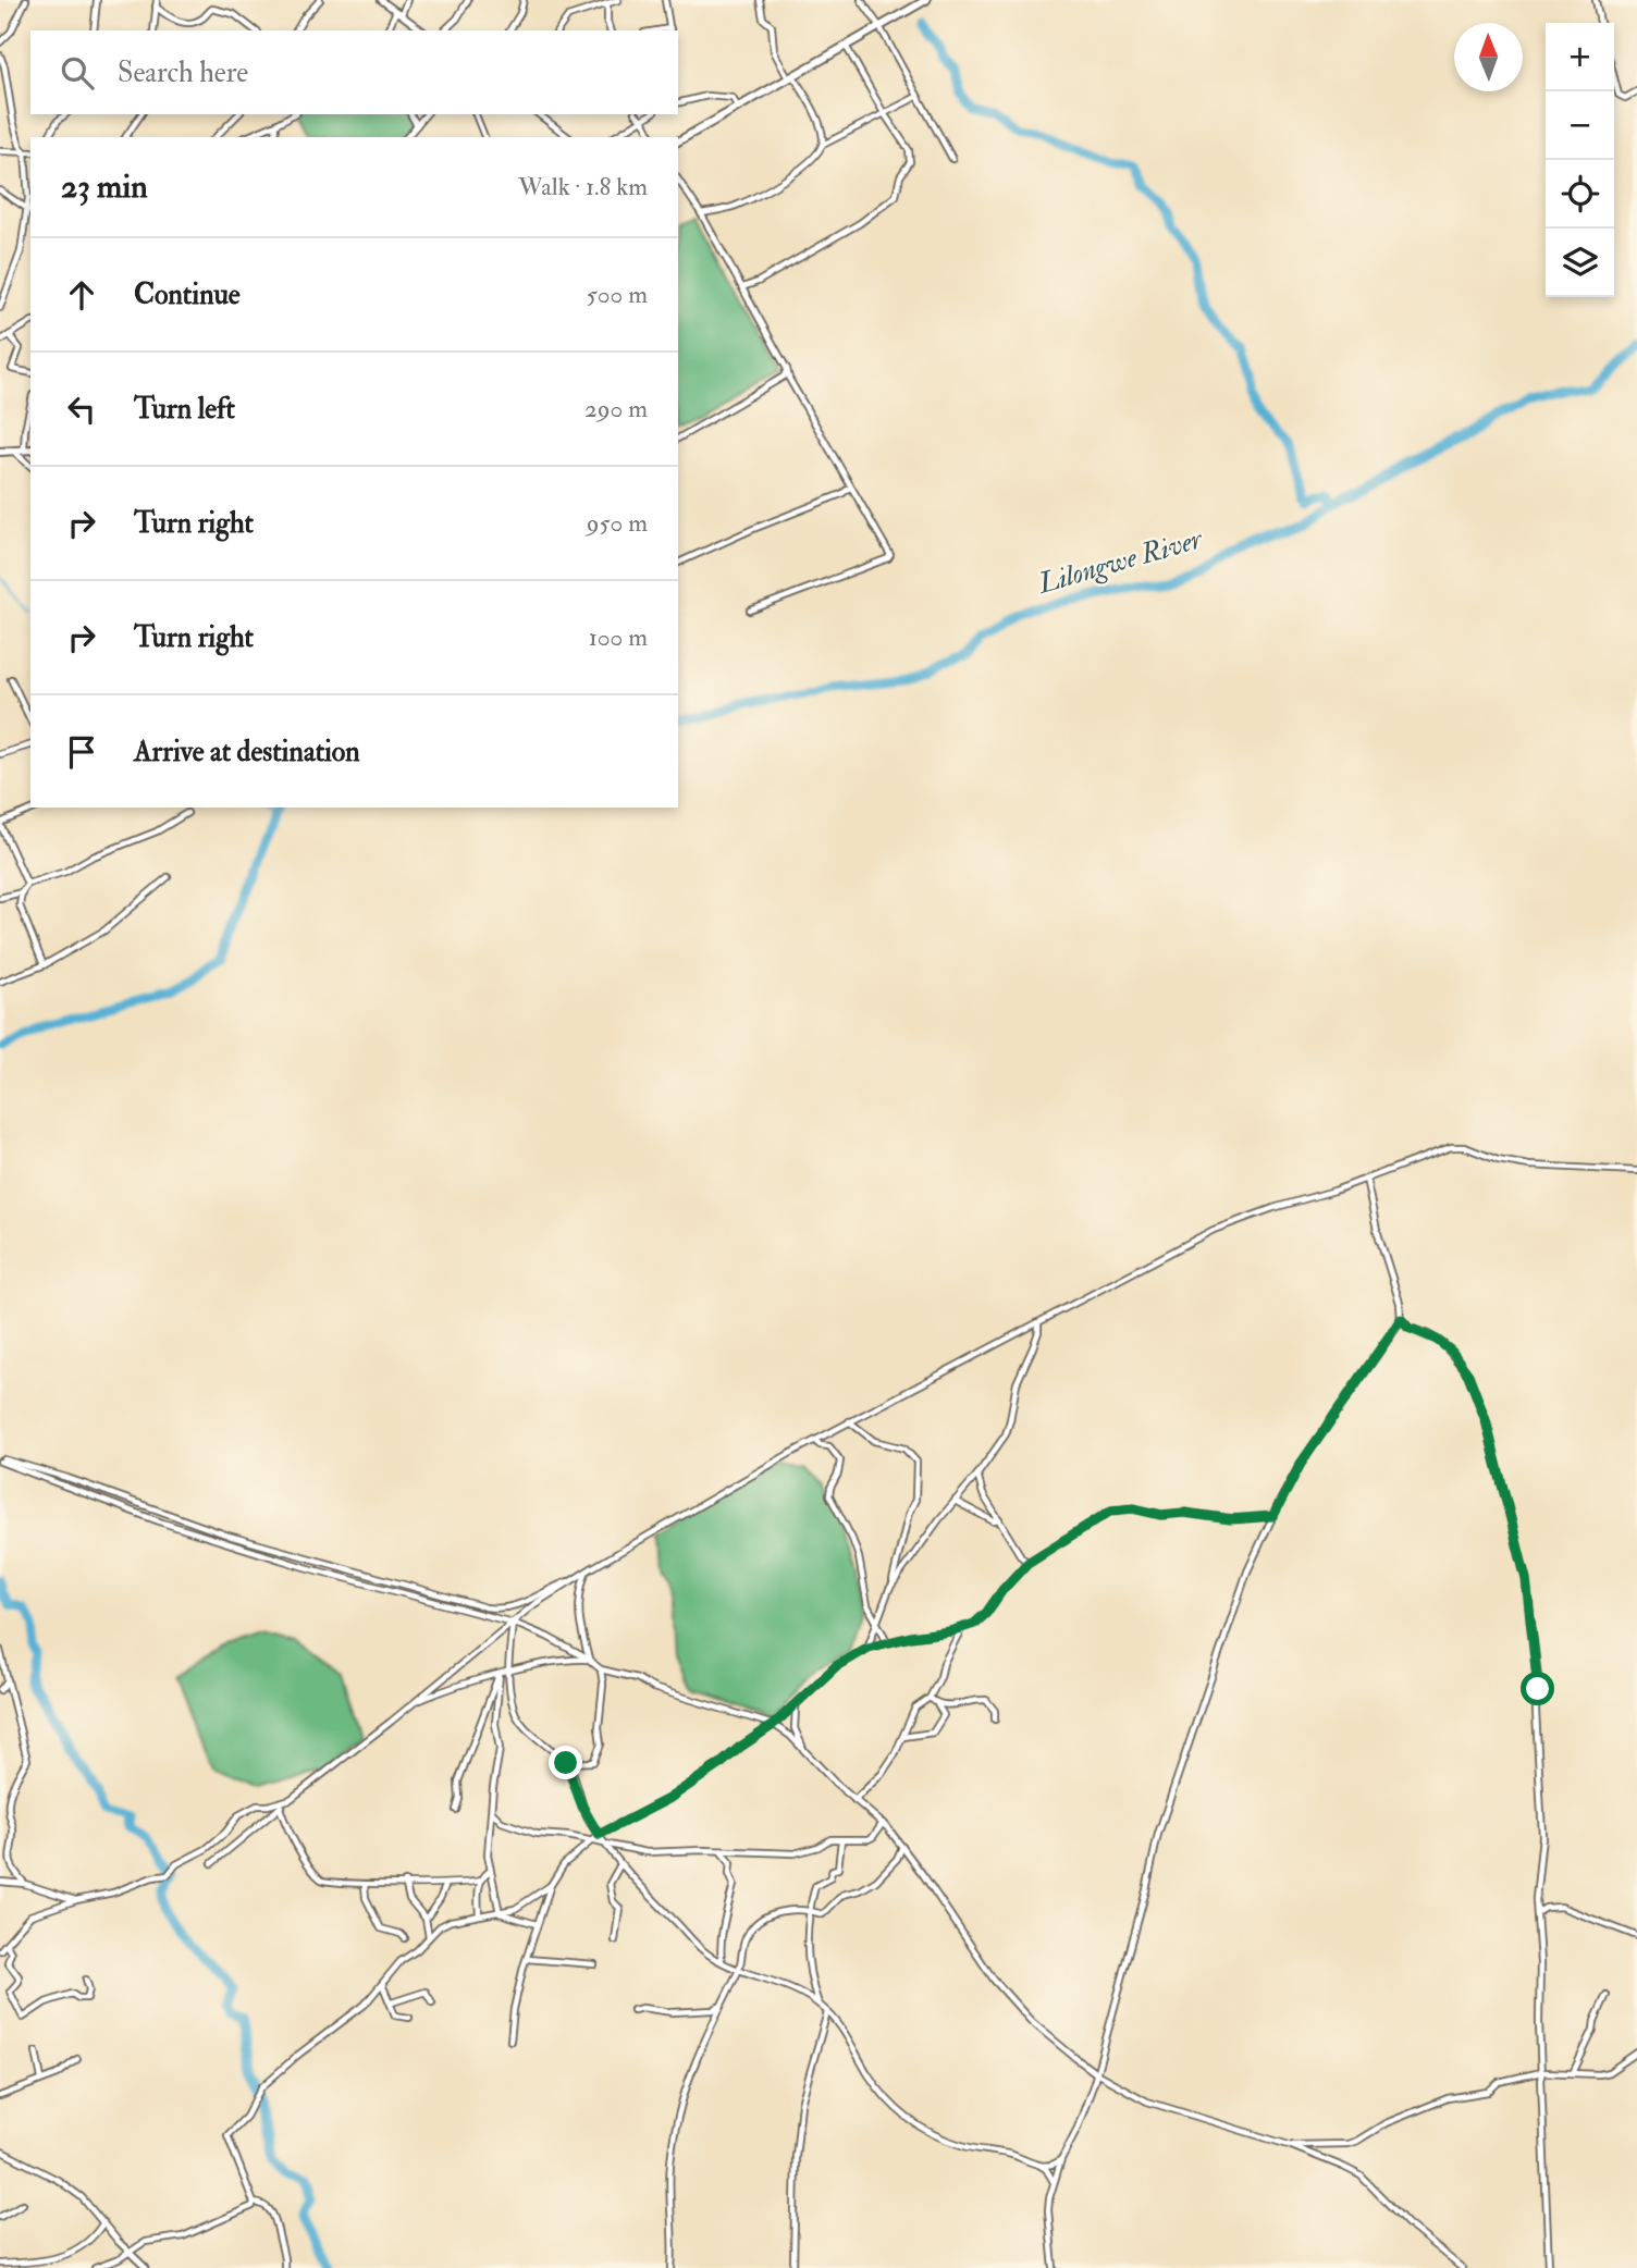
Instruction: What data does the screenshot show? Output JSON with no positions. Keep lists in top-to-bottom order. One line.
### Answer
{"water":["Lilongwe River"],"north":"top","page":{"map_buttons":["+","−"],"search":"Search here","heading":["23 min","Walk · 1.8 km"],"list":[["Continue","500 m"],["Turn left","290 m"],["Turn right","950 m"],["Turn right","100 m"],"Arrive at destination"]}}
